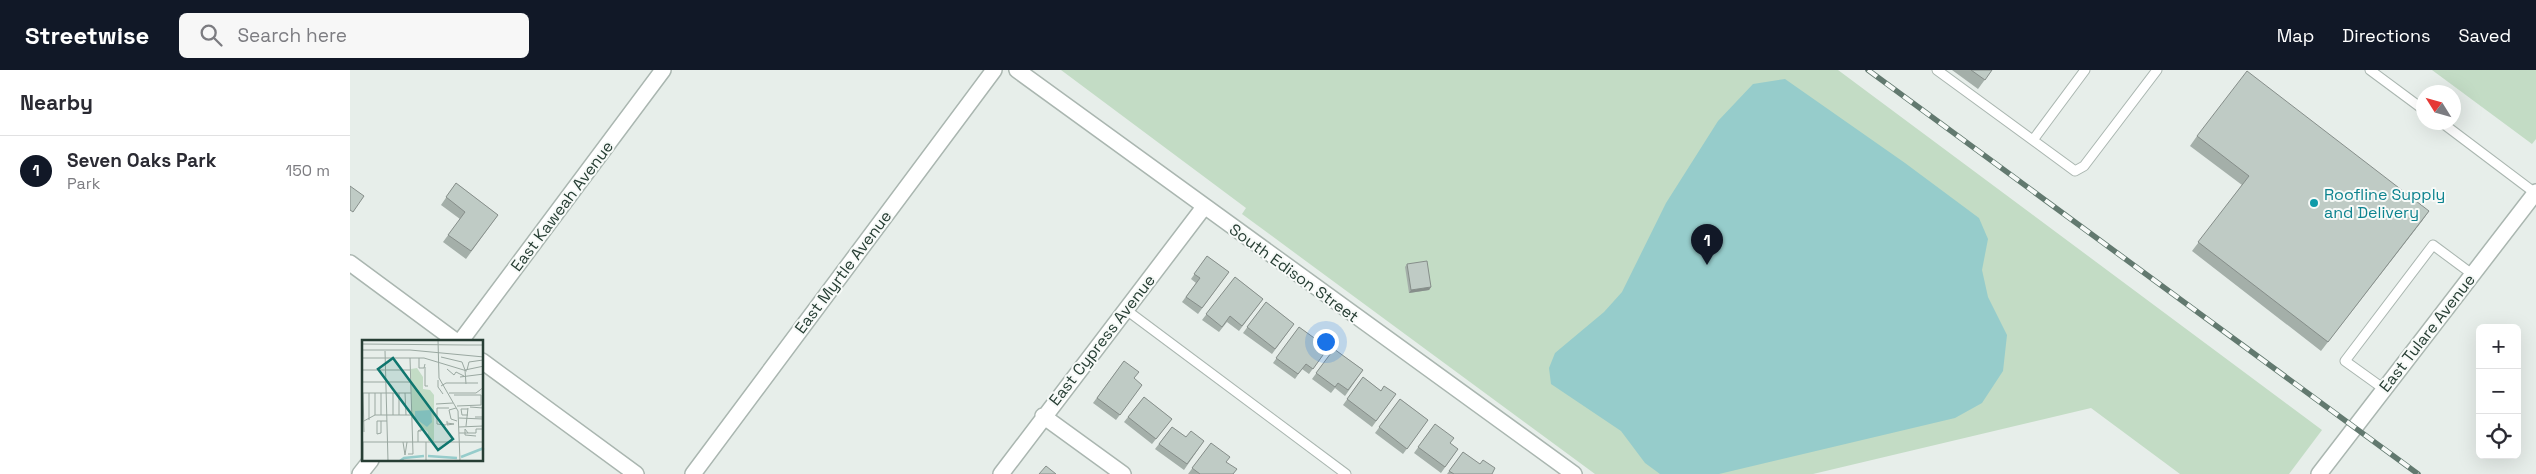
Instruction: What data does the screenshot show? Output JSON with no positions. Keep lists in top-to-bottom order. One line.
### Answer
{"streets":{"street":["East Kaweah Avenue","East Myrtle Avenue","South Edison Street","East Tulare Avenue","East Cypress Avenue"]},"crossings":[["South Edison Street","East Cypress Avenue"]],"places":["Roofline Supply and Delivery"],"north":"top left","page":{"header":"Streetwise","search":"Search here","nav":["Map","Directions","Saved"],"heading":"Nearby","list":[{"mark":"1","name":"Seven Oaks Park","note":"Park","value":"150 m"}],"pins":"1","map_buttons":["+","−"]}}
